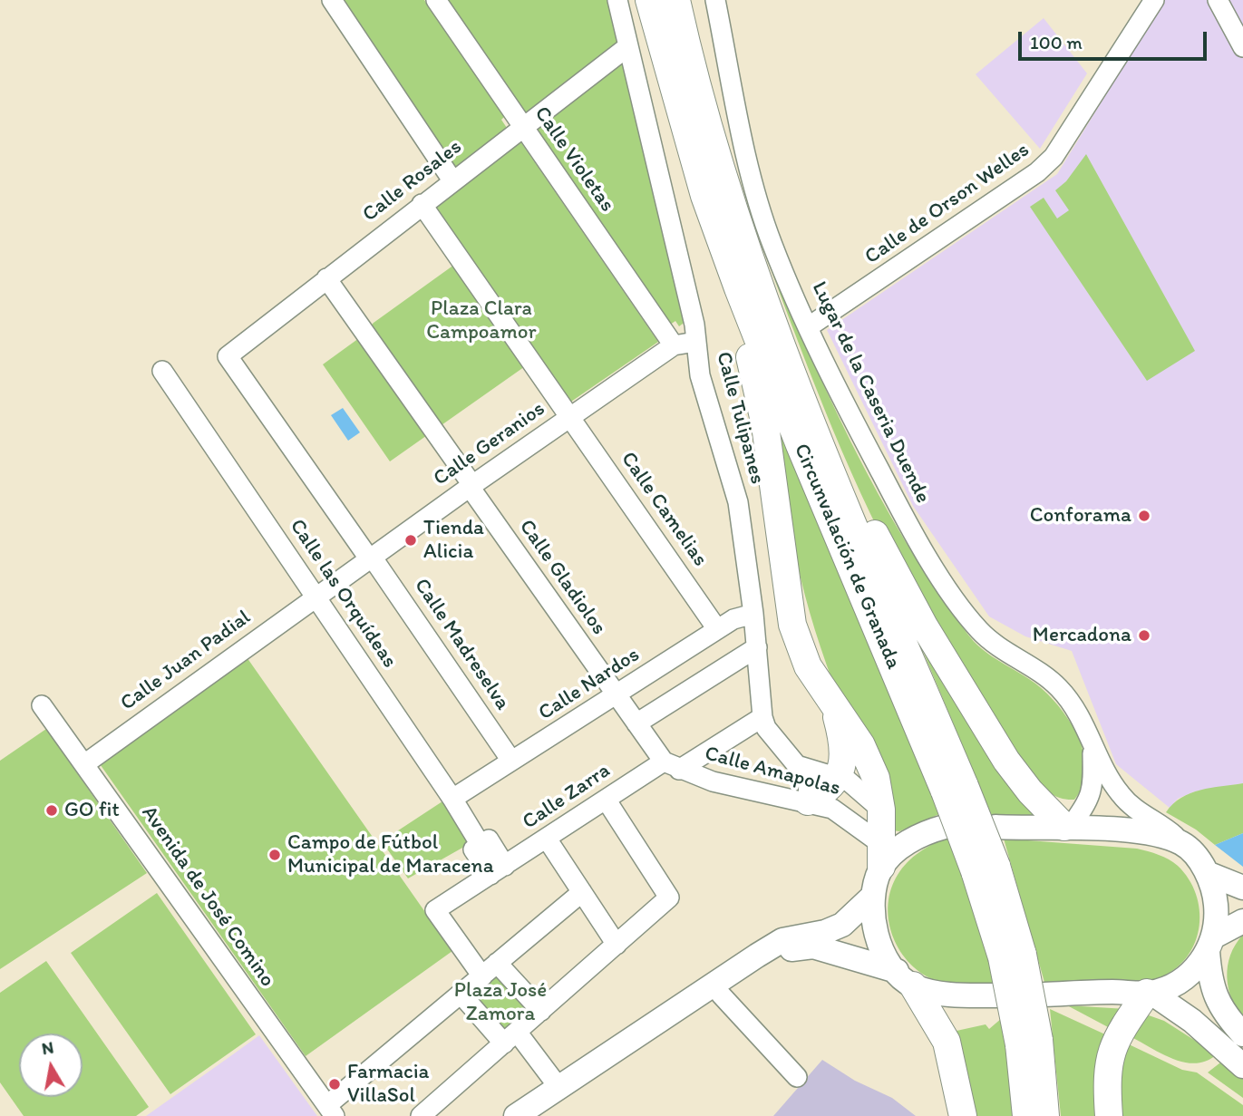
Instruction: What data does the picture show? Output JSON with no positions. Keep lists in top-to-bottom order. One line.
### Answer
{"streets":{"highway":["Circunvalación de Granada"],"street":["Calle Violetas","Calle Rosales","Calle de Orson Welles","Lugar de la Caseria Duende","Calle Tulipanes","Calle Geranios","Calle Camelias","Calle Gladiolos","Calle las Orquídeas","Calle Madreselva","Calle Juan Padial","Calle Nardos","Calle Amapolas","Calle Zarra","Avenida de José Comino"]},"crossings":[["Calle Violetas","Calle Rosales"],["Calle Violetas","Calle Geranios"],["Calle Rosales","Calle Tulipanes"],["Calle Rosales","Calle Madreselva"],["Calle de Orson Welles","Lugar de la Caseria Duende"],["Calle Tulipanes","Calle Geranios"],["Calle Tulipanes","Calle Nardos"],["Calle Tulipanes","Calle Amapolas"],["Calle Tulipanes","Calle Zarra"],["Calle Geranios","Calle Camelias"],["Calle Geranios","Calle Gladiolos"],["Calle Geranios","Calle las Orquídeas"],["Calle Geranios","Calle Madreselva"],["Calle Geranios","Calle Juan Padial"],["Calle Camelias","Calle Nardos"],["Calle Gladiolos","Calle Nardos"],["Calle las Orquídeas","Calle Juan Padial"],["Calle las Orquídeas","Calle Nardos"],["Calle las Orquídeas","Calle Zarra"],["Calle Madreselva","Calle Nardos"],["Calle Juan Padial","Avenida de José Comino"],["Calle Amapolas","Calle Zarra"]],"parks":["Plaza Clara Campoamor","Plaza José Zamora"],"places":["Conforama","Tienda Alicia","Mercadona","GO fit","Campo de Fútbol Municipal de Maracena","Farmacia VillaSol"],"scale_bar":"100 m","north":"top"}
